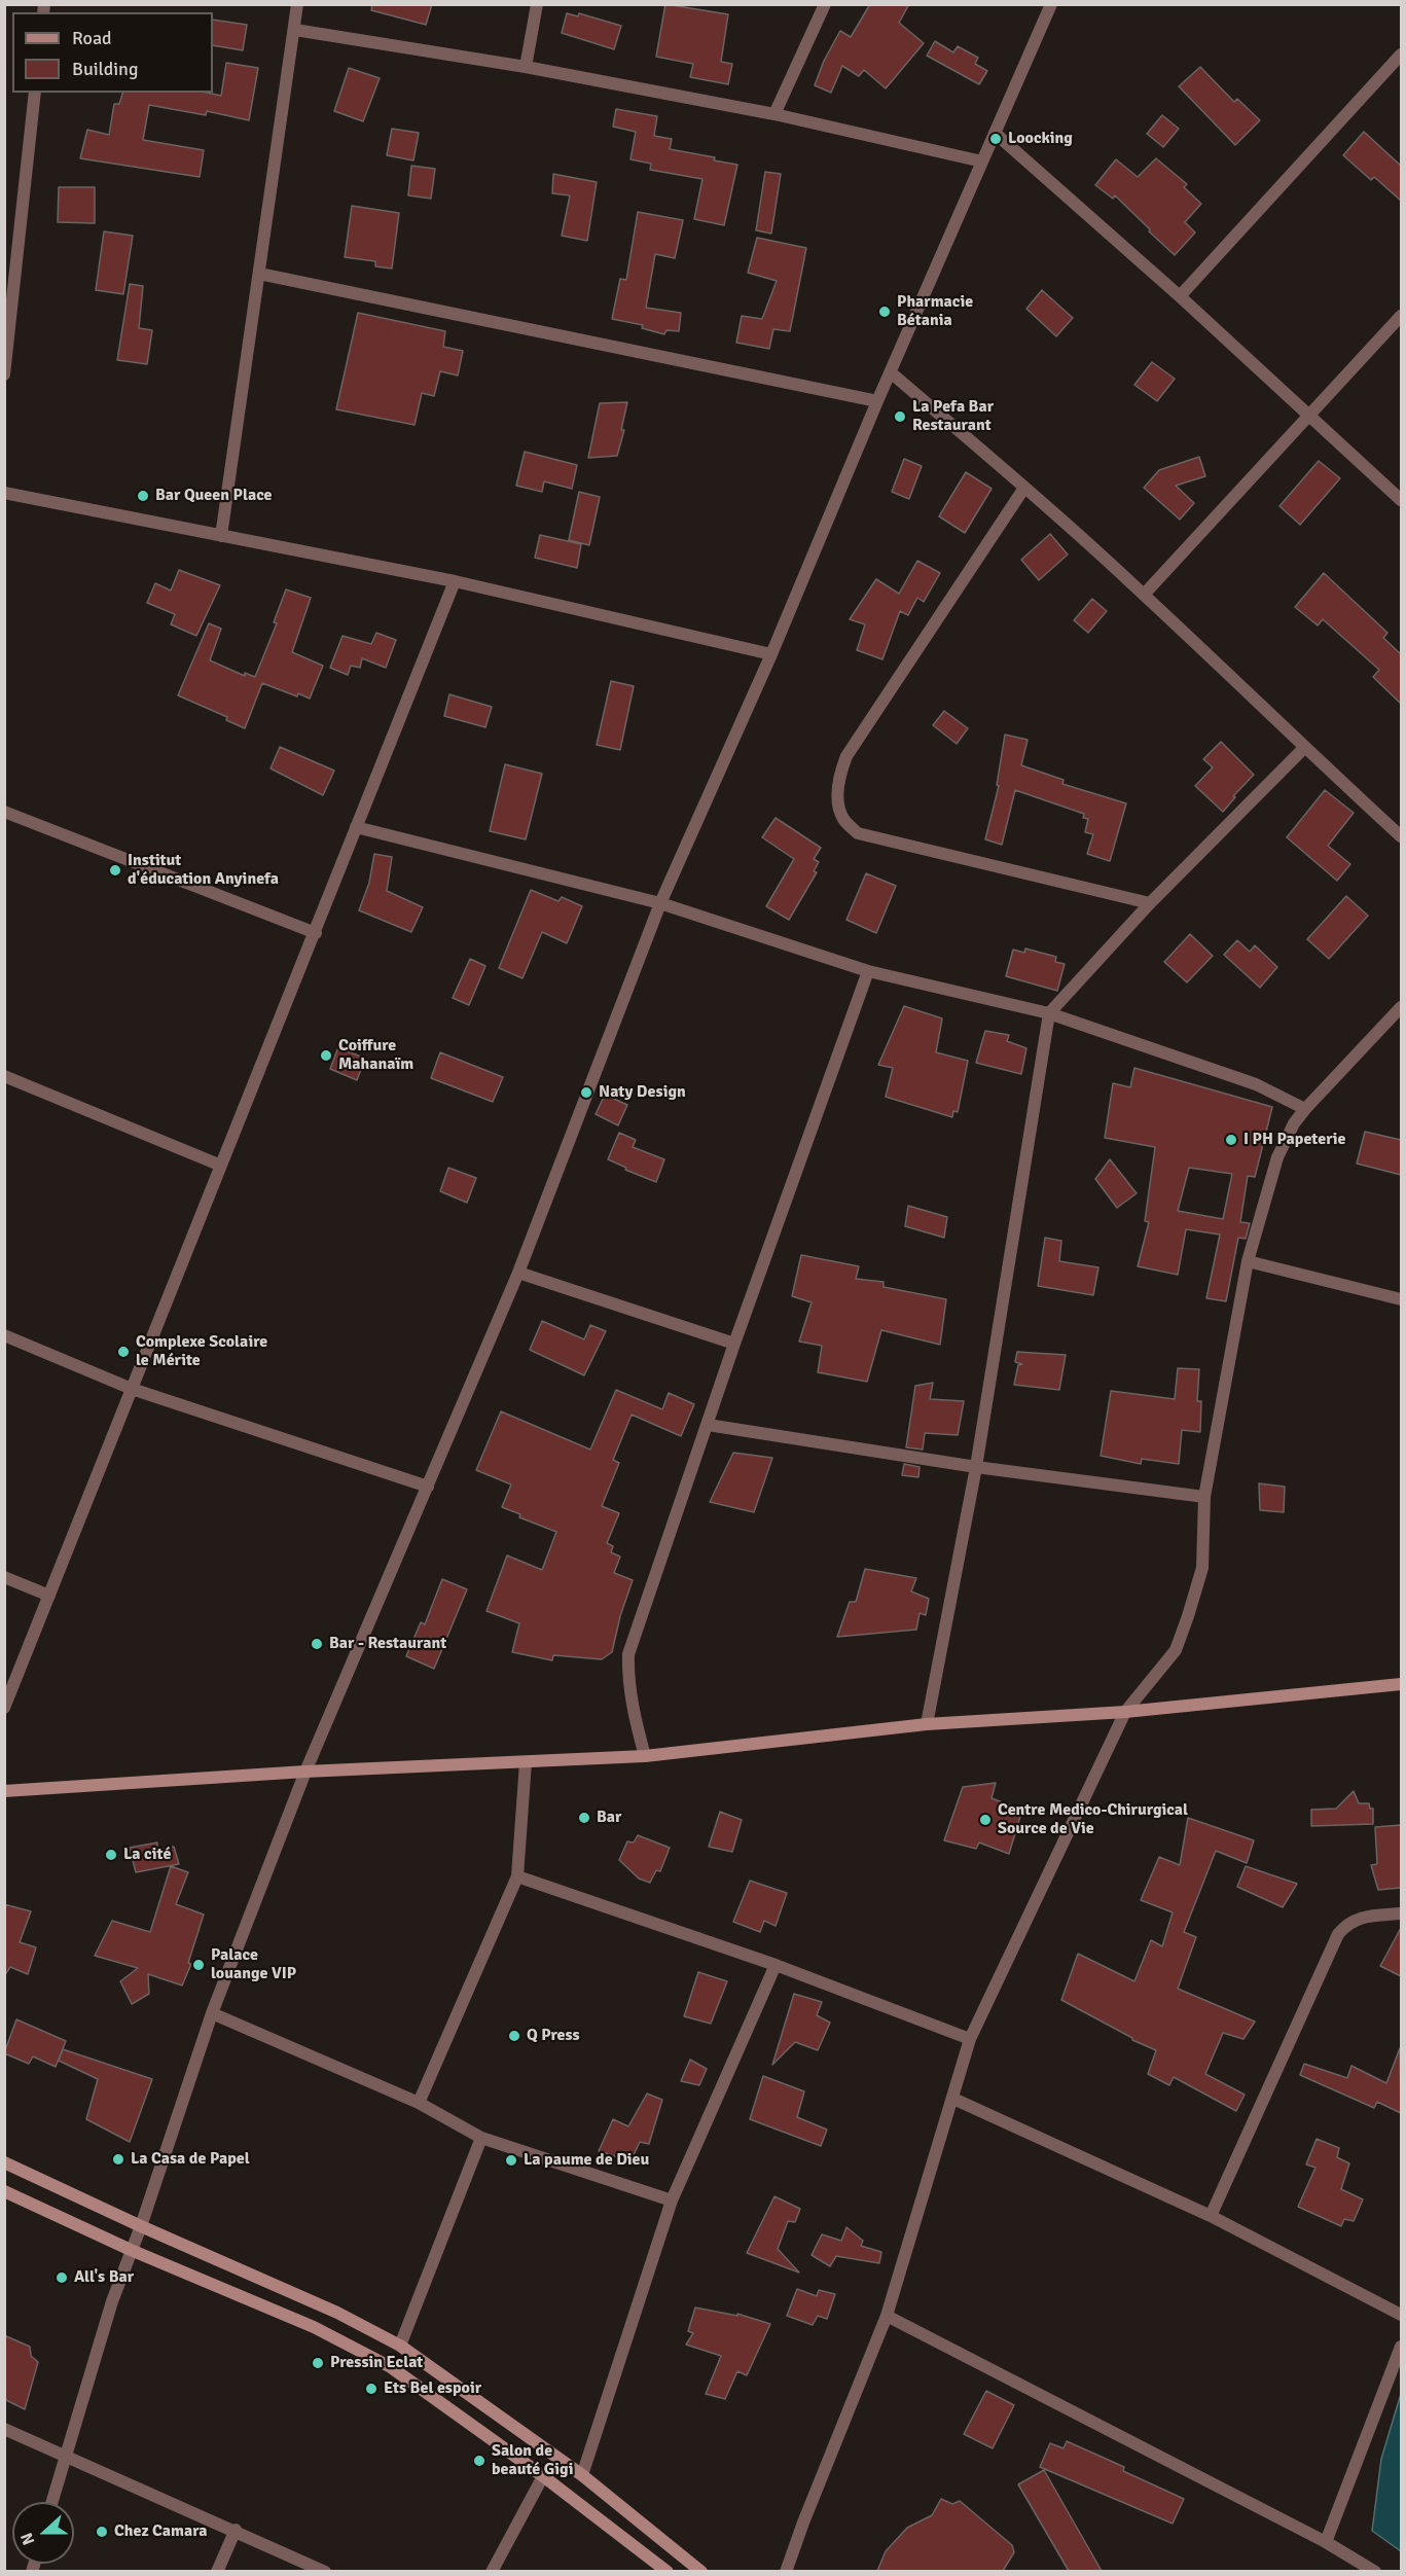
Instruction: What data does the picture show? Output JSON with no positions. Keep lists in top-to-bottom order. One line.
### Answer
{"places":["Loocking","Pharmacie Bétania","La Pefa Bar Restaurant","Bar Queen Place","Institut d'éducation Anyinefa","Coiffure Mahanaïm","Naty Design","I PH Papeterie","Complexe Scolaire le Mérite","Bar - Restaurant","Bar","Centre Medico-Chirurgical Source de Vie","La cité","Palace louange VIP","Q Press","La Casa de Papel","La paume de Dieu","All's Bar","Pressin Eclat","Ets Bel espoir","Salon de beauté Gigi","Chez Camara"],"legend":["Road","Building"],"north":"left"}
